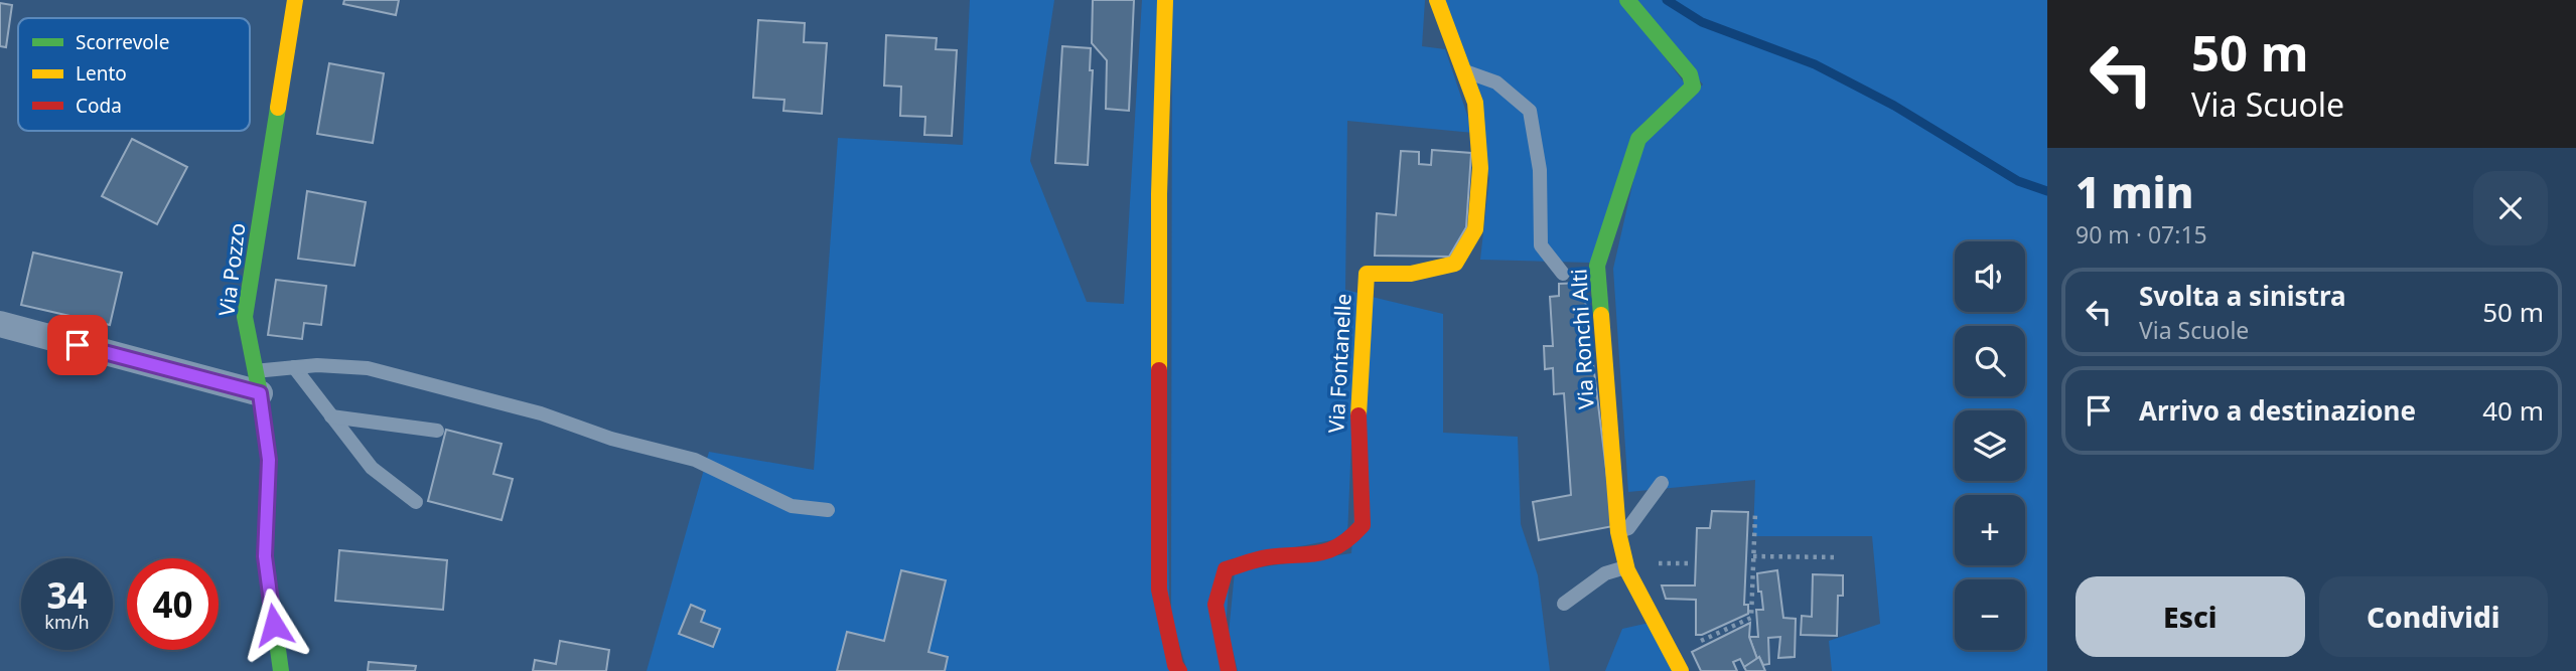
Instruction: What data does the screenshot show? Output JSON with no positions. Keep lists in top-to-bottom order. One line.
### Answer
{"streets":{"street":["Via Pozzo","Via Ronchi Alti","Via Fontanelle"]},"legend":["Scorrevole","Lento","Coda"],"page":{"turn":["50 m","Via Scuole"],"heading":["1 min","90 m · 07:15"],"map_buttons":["+","−"],"list":[{"name":"Svolta a sinistra","note":"Via Scuole","value":"50 m"},{"name":"Arrivo a destinazione","value":"40 m"}],"speed":"34 km/h","limit":"40","buttons":["Esci","Condividi"]}}
